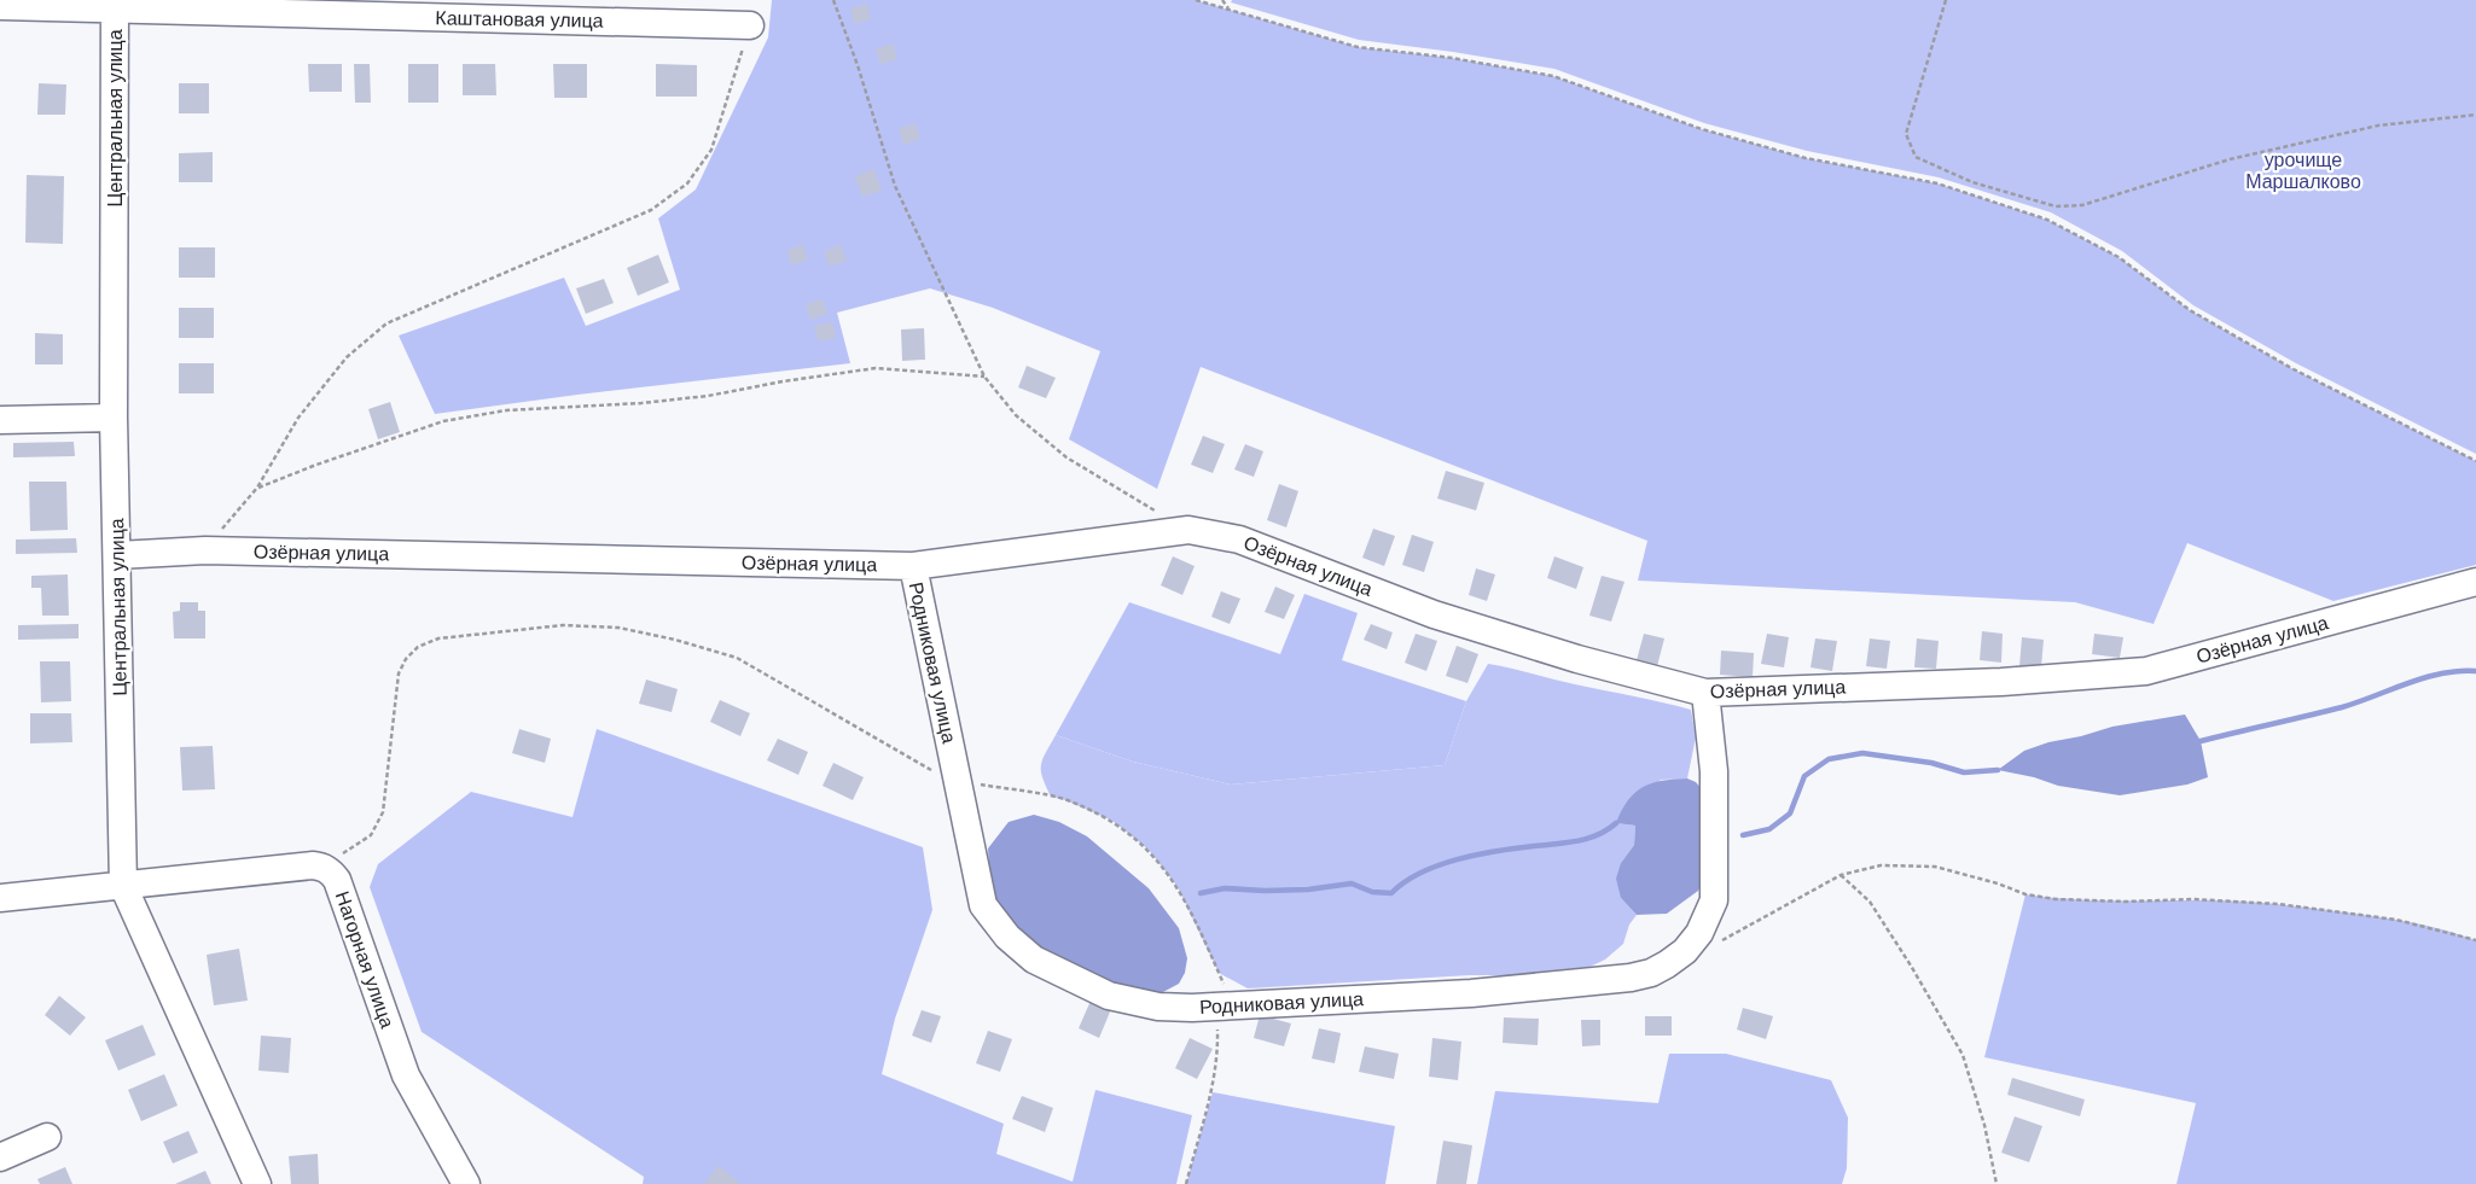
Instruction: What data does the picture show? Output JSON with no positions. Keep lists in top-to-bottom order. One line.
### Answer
{"streets":{"street":["Каштановая улица","Центральная улица","Озёрная улица","Родниковая улица","Нагорная улица"]},"crossings":[["Каштановая улица","Центральная улица"],["Центральная улица","Озёрная улица"],["Озёрная улица","Родниковая улица"]],"parks":["урочище Маршалково"]}
